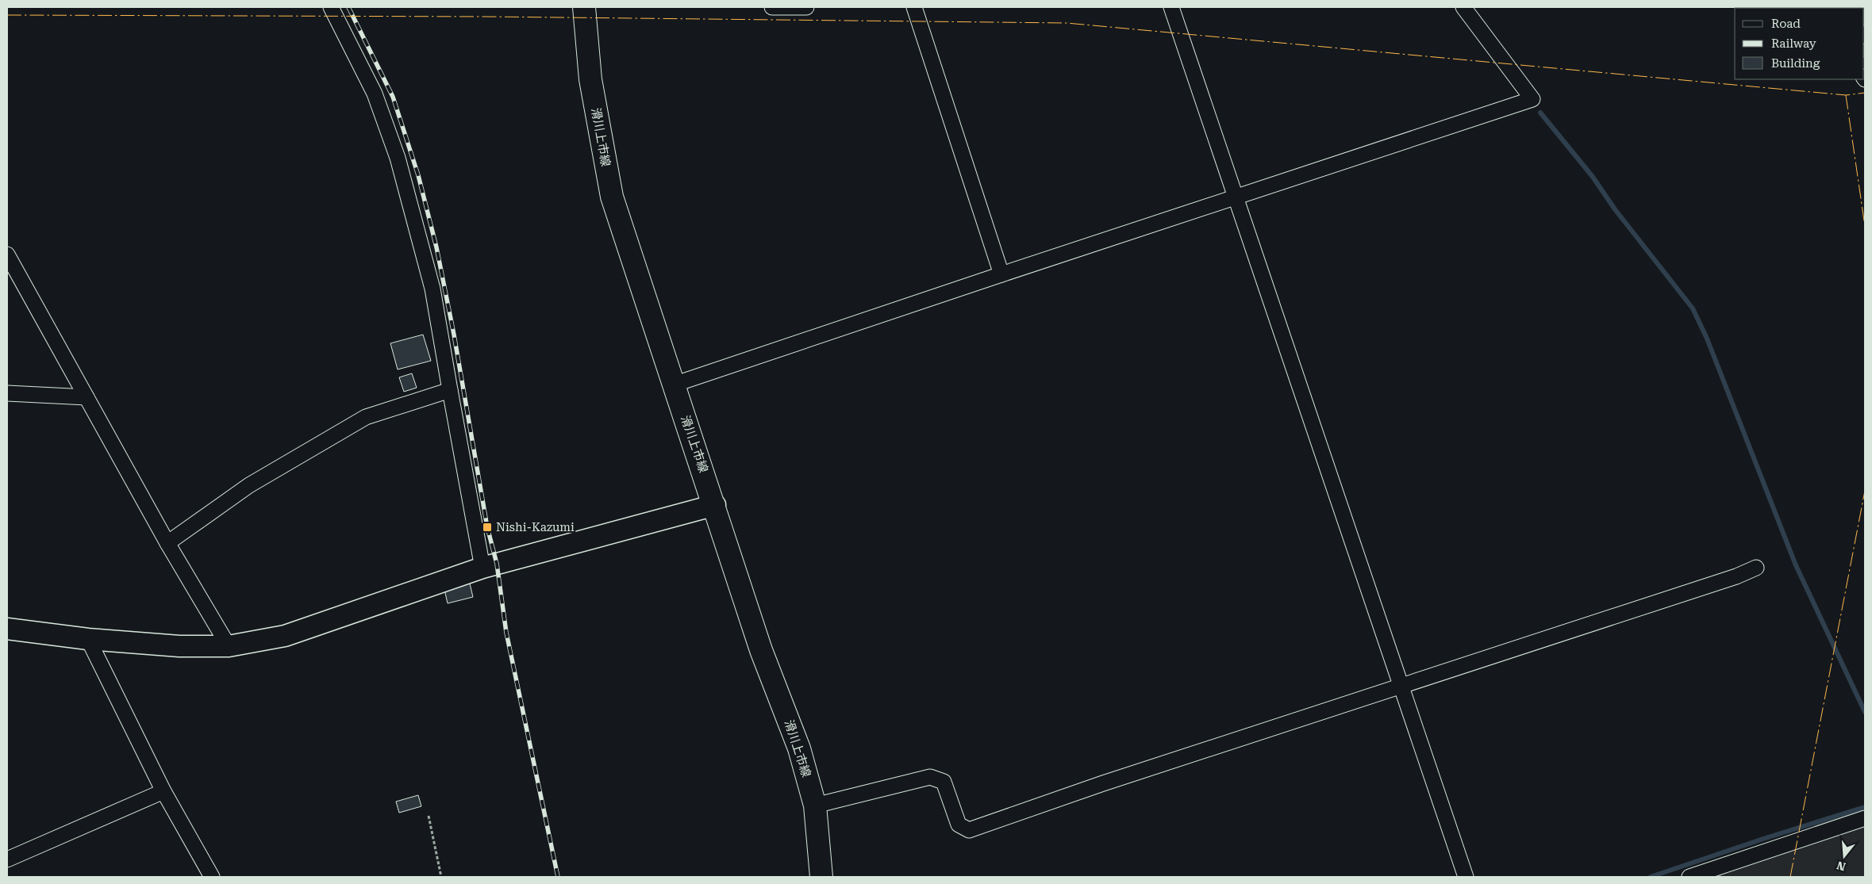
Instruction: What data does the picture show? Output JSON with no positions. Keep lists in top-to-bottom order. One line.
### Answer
{"streets":{"main road":["滑川上市線"]},"places":{"transit":["Nishi-Kazumi"]},"legend":["Road","Railway","Building"],"north":"bottom"}
